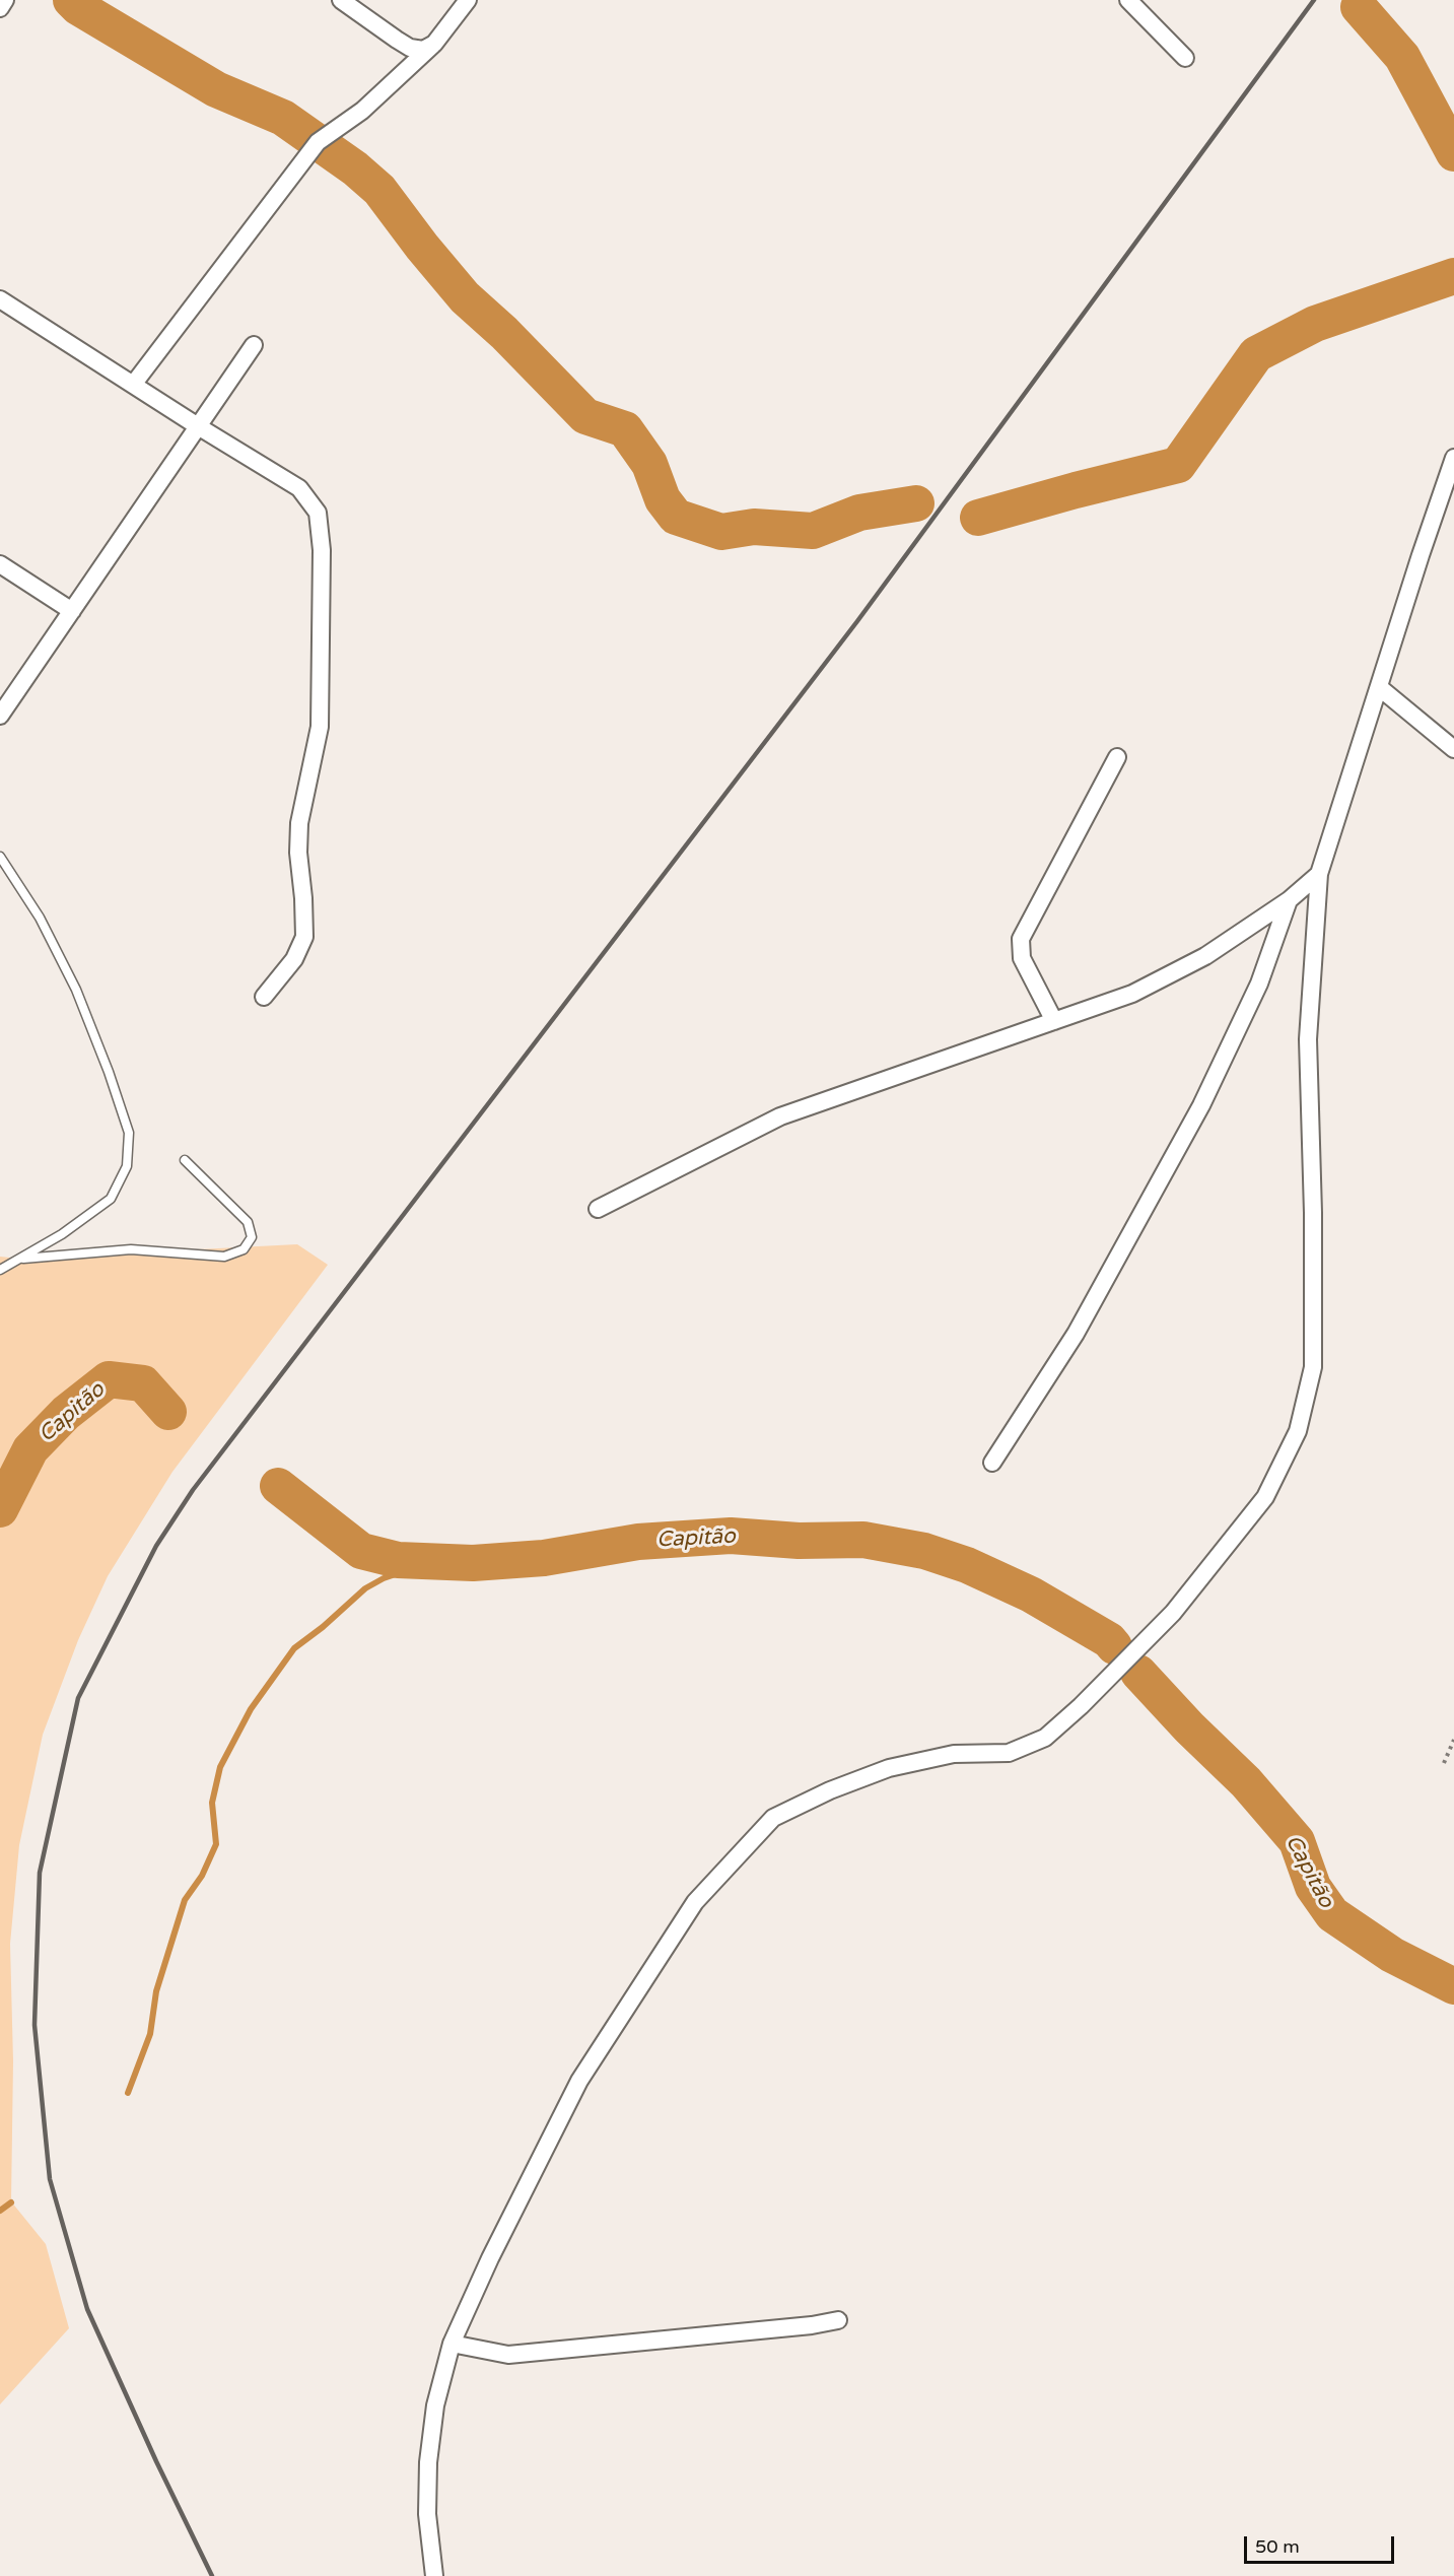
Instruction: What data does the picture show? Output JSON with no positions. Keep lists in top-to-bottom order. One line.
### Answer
{"water":["Capitão"],"scale_bar":"50 m"}
